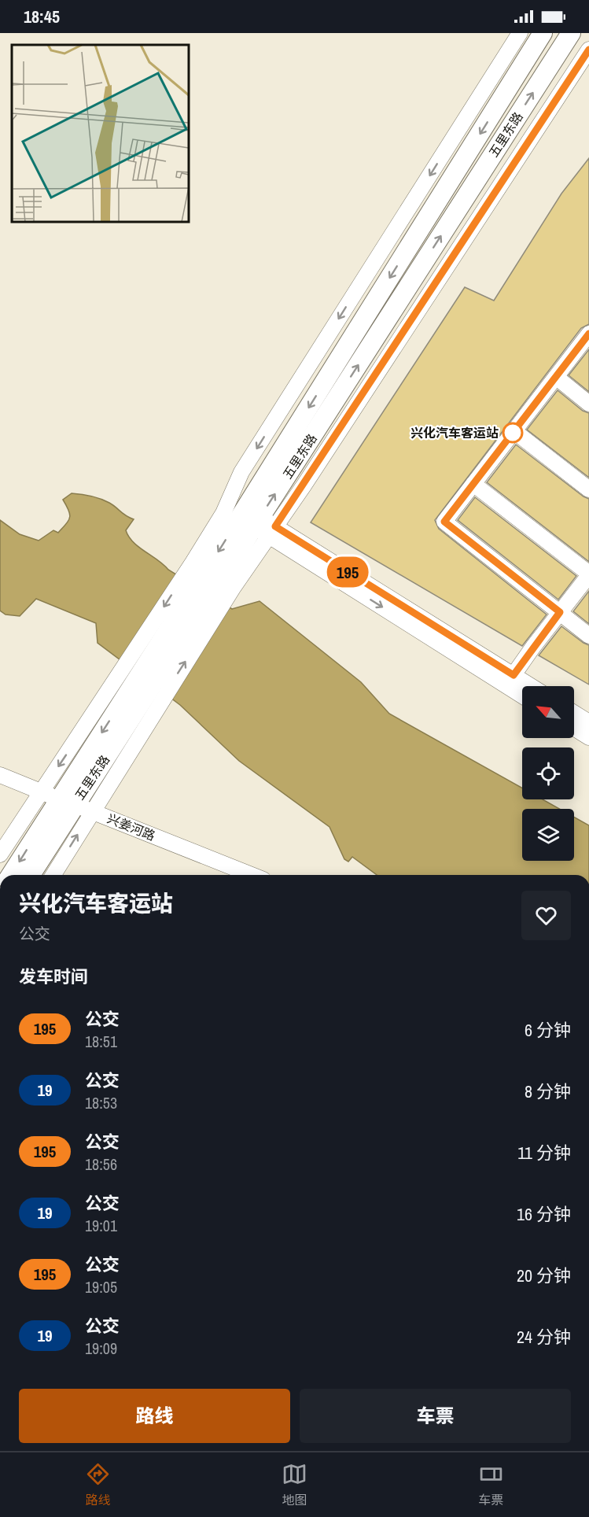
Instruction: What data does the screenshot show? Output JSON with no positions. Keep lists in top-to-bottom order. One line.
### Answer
{"streets":{"main road":["五里东路"],"street":["兴姜河路"]},"crossings":[["五里东路","兴姜河路"]],"places":["兴化汽车客运站"],"lines":["bus line 195"],"north":"top left","page":{"status":"18:45","on_map":"195","heading":[["兴化汽车客运站","公交"],"发车时间"],"list":[{"mark":"195","name":"公交","note":"18:51","value":"6 分钟"},{"mark":"19","name":"公交","note":"18:53","value":"8 分钟"},{"mark":"195","name":"公交","note":"18:56","value":"11 分钟"},{"mark":"19","name":"公交","note":"19:01","value":"16 分钟"},{"mark":"195","name":"公交","note":"19:05","value":"20 分钟"},{"mark":"19","name":"公交","note":"19:09","value":"24 分钟"}],"buttons":["路线","车票"],"tabs":["路线","地图","车票"]}}
